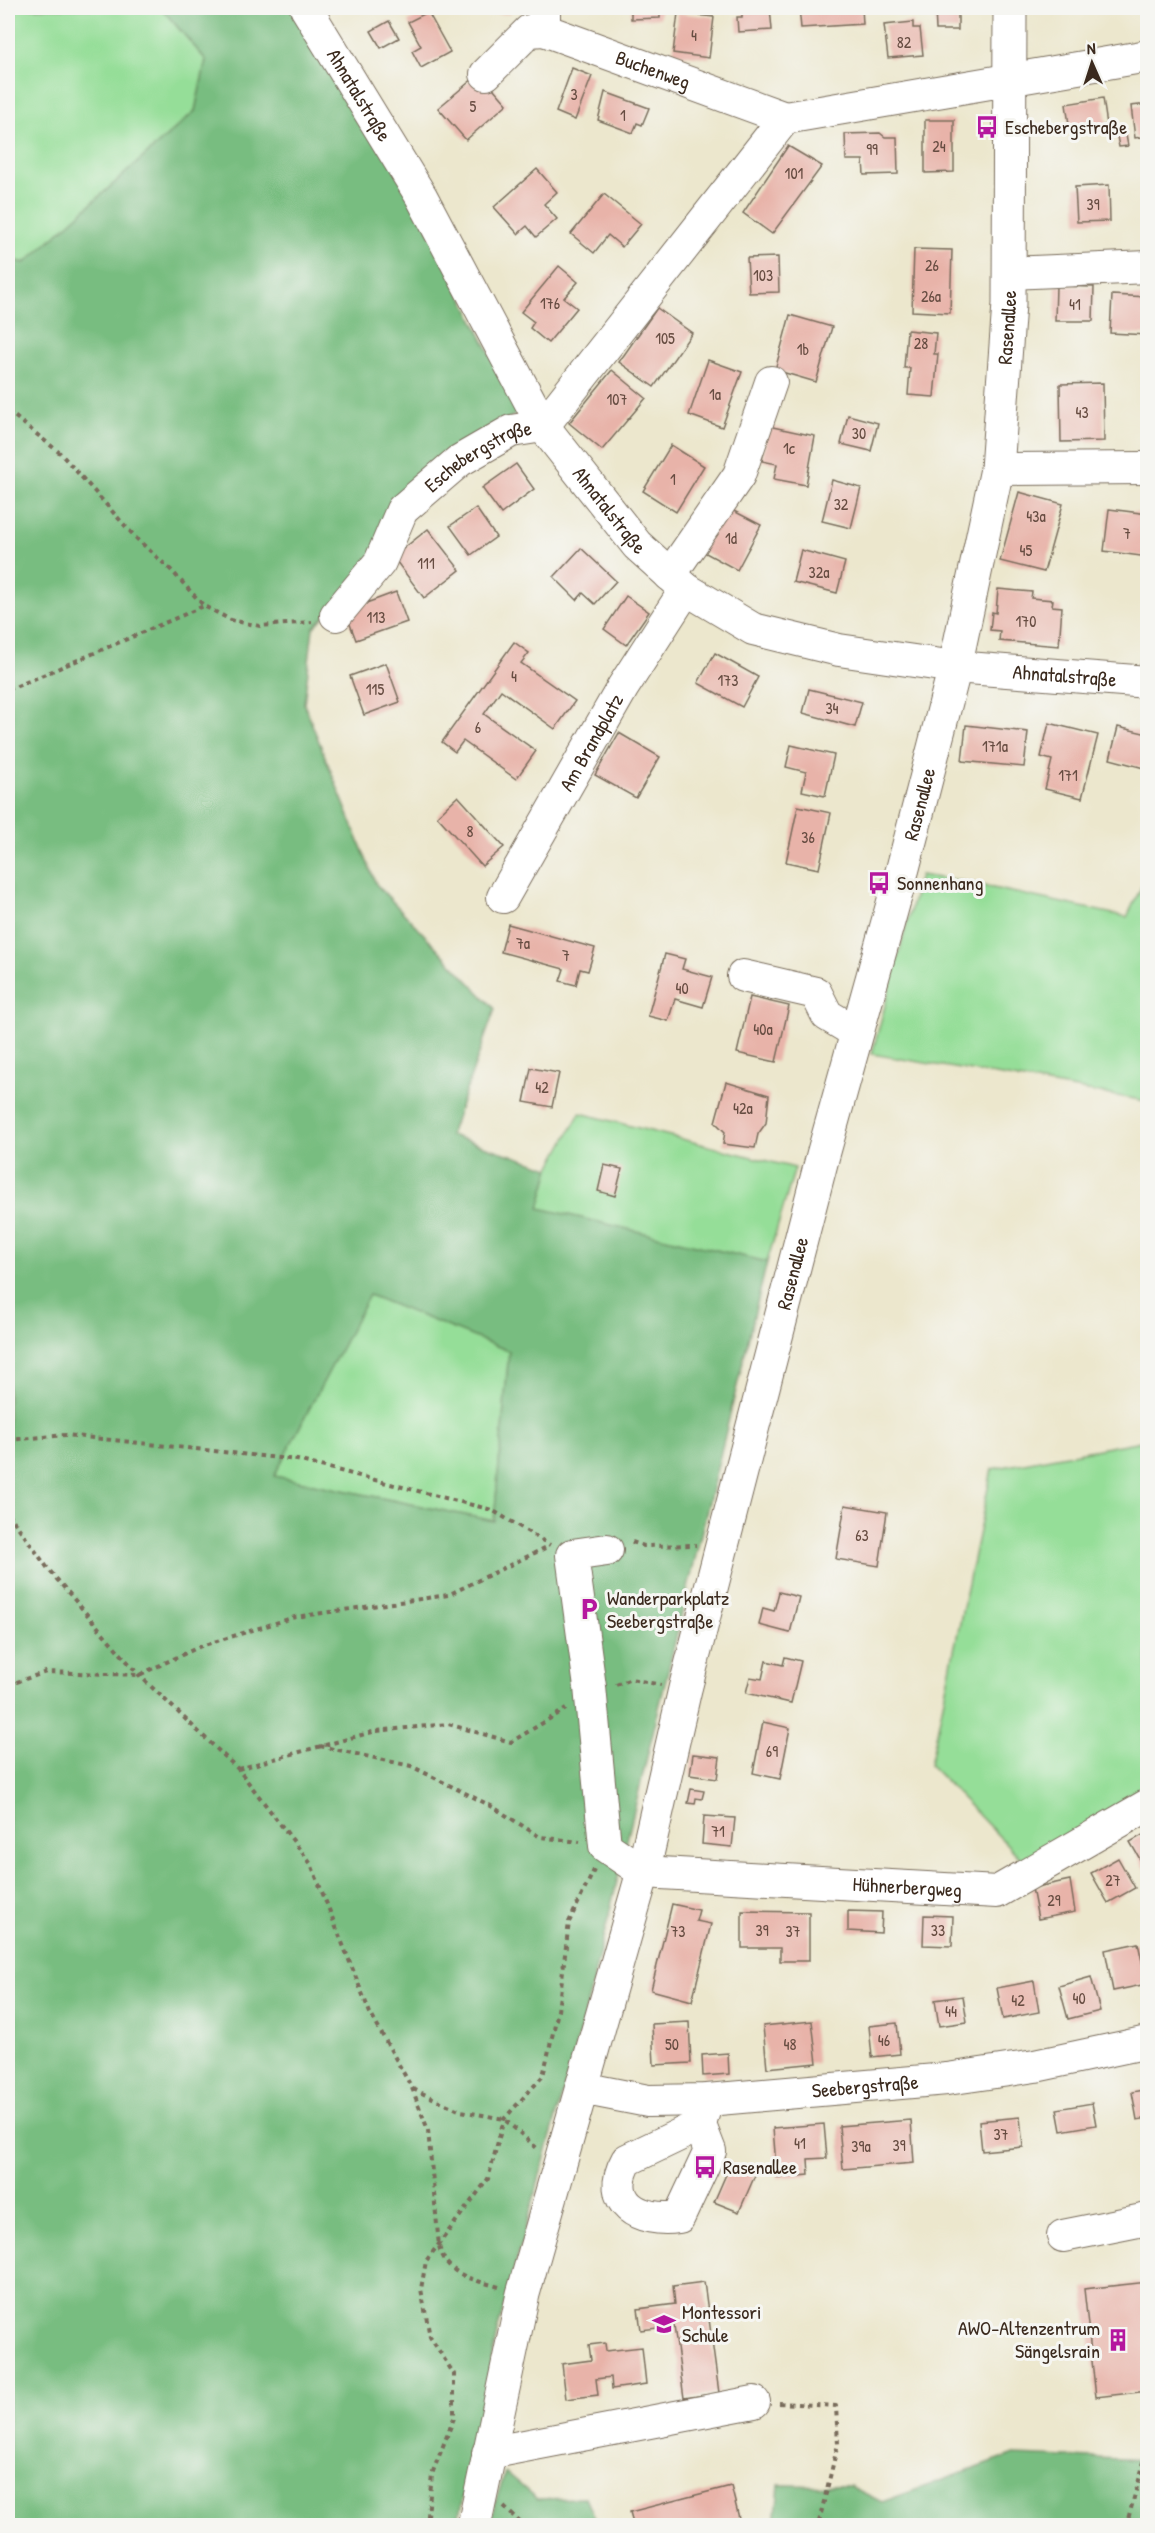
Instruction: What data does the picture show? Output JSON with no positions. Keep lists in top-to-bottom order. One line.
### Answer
{"streets":{"main road":["Rasenallee"],"street":["Buchenweg","Ahnatalstraße","Eschebergstraße","Am Brandplatz","Hühnerbergweg","Seebergstraße"]},"crossings":[["Buchenweg","Eschebergstraße"],["Ahnatalstraße","Rasenallee"],["Ahnatalstraße","Eschebergstraße"],["Ahnatalstraße","Am Brandplatz"],["Rasenallee","Hühnerbergweg"],["Rasenallee","Seebergstraße"]],"places":{"bus stop":["Eschebergstraße","Sonnenhang","Rasenallee"],"parking":["Wanderparkplatz Seebergstraße"],"school or university":["Montessori Schule"],"building":["AWO-Altenzentrum Sängelsrain"]},"house_numbers":["4","82","3","5","1","24","99","101","39","26","103","26a","176","41","105","28","1b","1a","107","43","30","1c","1","32","43a","7","1d","45","111","32a","113","170","4","173","115","34","6","171a","171","8","36","7a","7","40","40a","42","42a","63","69","71","27","29","39","33","73","37","40","42","44","46","50","48","37","41","39","39a"],"north":"top"}
